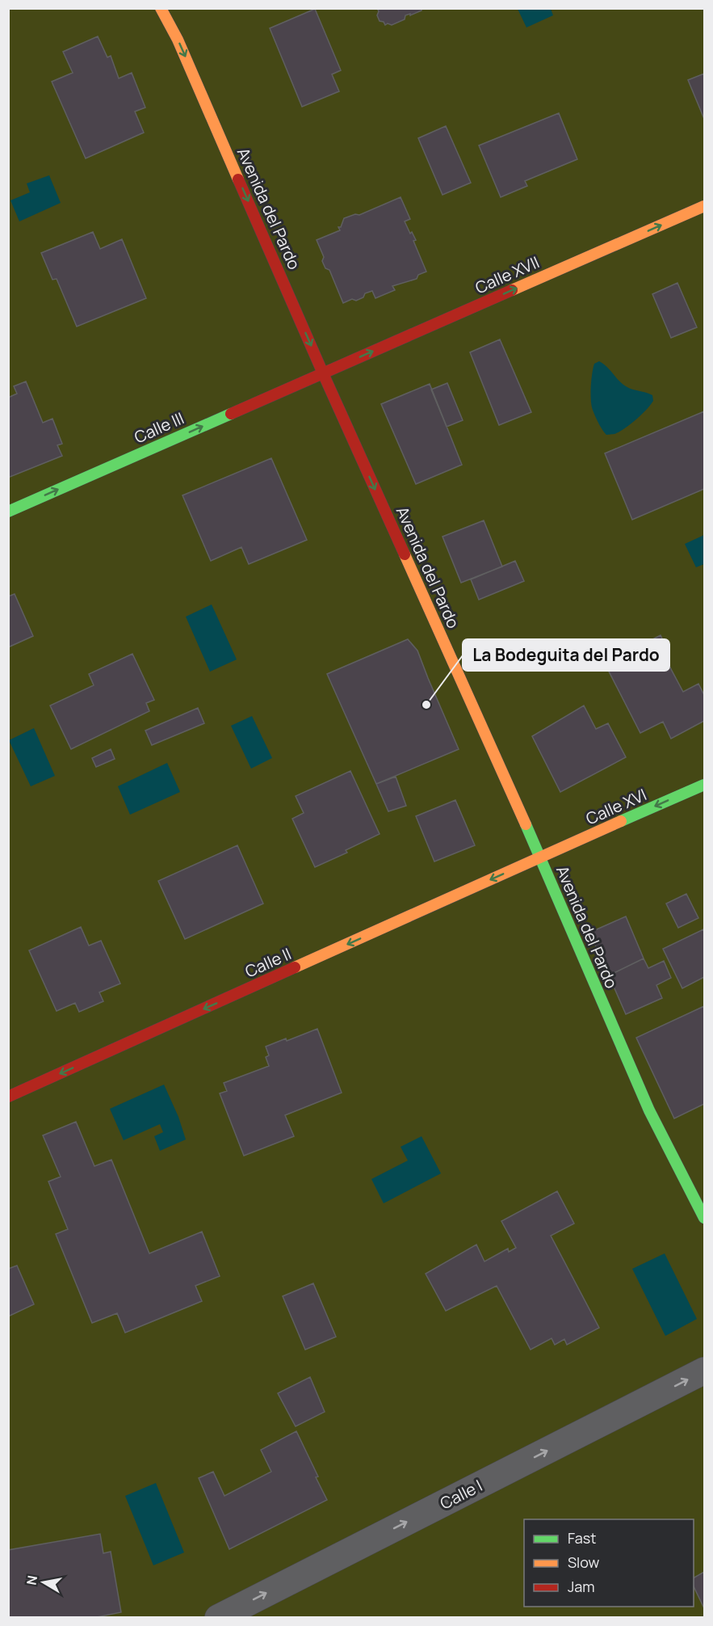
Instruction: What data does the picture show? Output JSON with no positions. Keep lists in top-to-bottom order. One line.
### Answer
{"streets":{"street":["Avenida del Pardo","Calle XVII","Calle III","Calle XVI","Calle II","Calle I"]},"crossings":[["Avenida del Pardo","Calle XVII"],["Avenida del Pardo","Calle III"],["Avenida del Pardo","Calle XVI"],["Avenida del Pardo","Calle II"],["Calle XVII","Calle III"],["Calle XVI","Calle II"]],"one_way":["Avenida del Pardo","Calle XVII","Calle III","Calle XVI","Calle II","Calle I"],"places":["La Bodeguita del Pardo"],"legend":["Fast","Slow","Jam"],"north":"left"}
